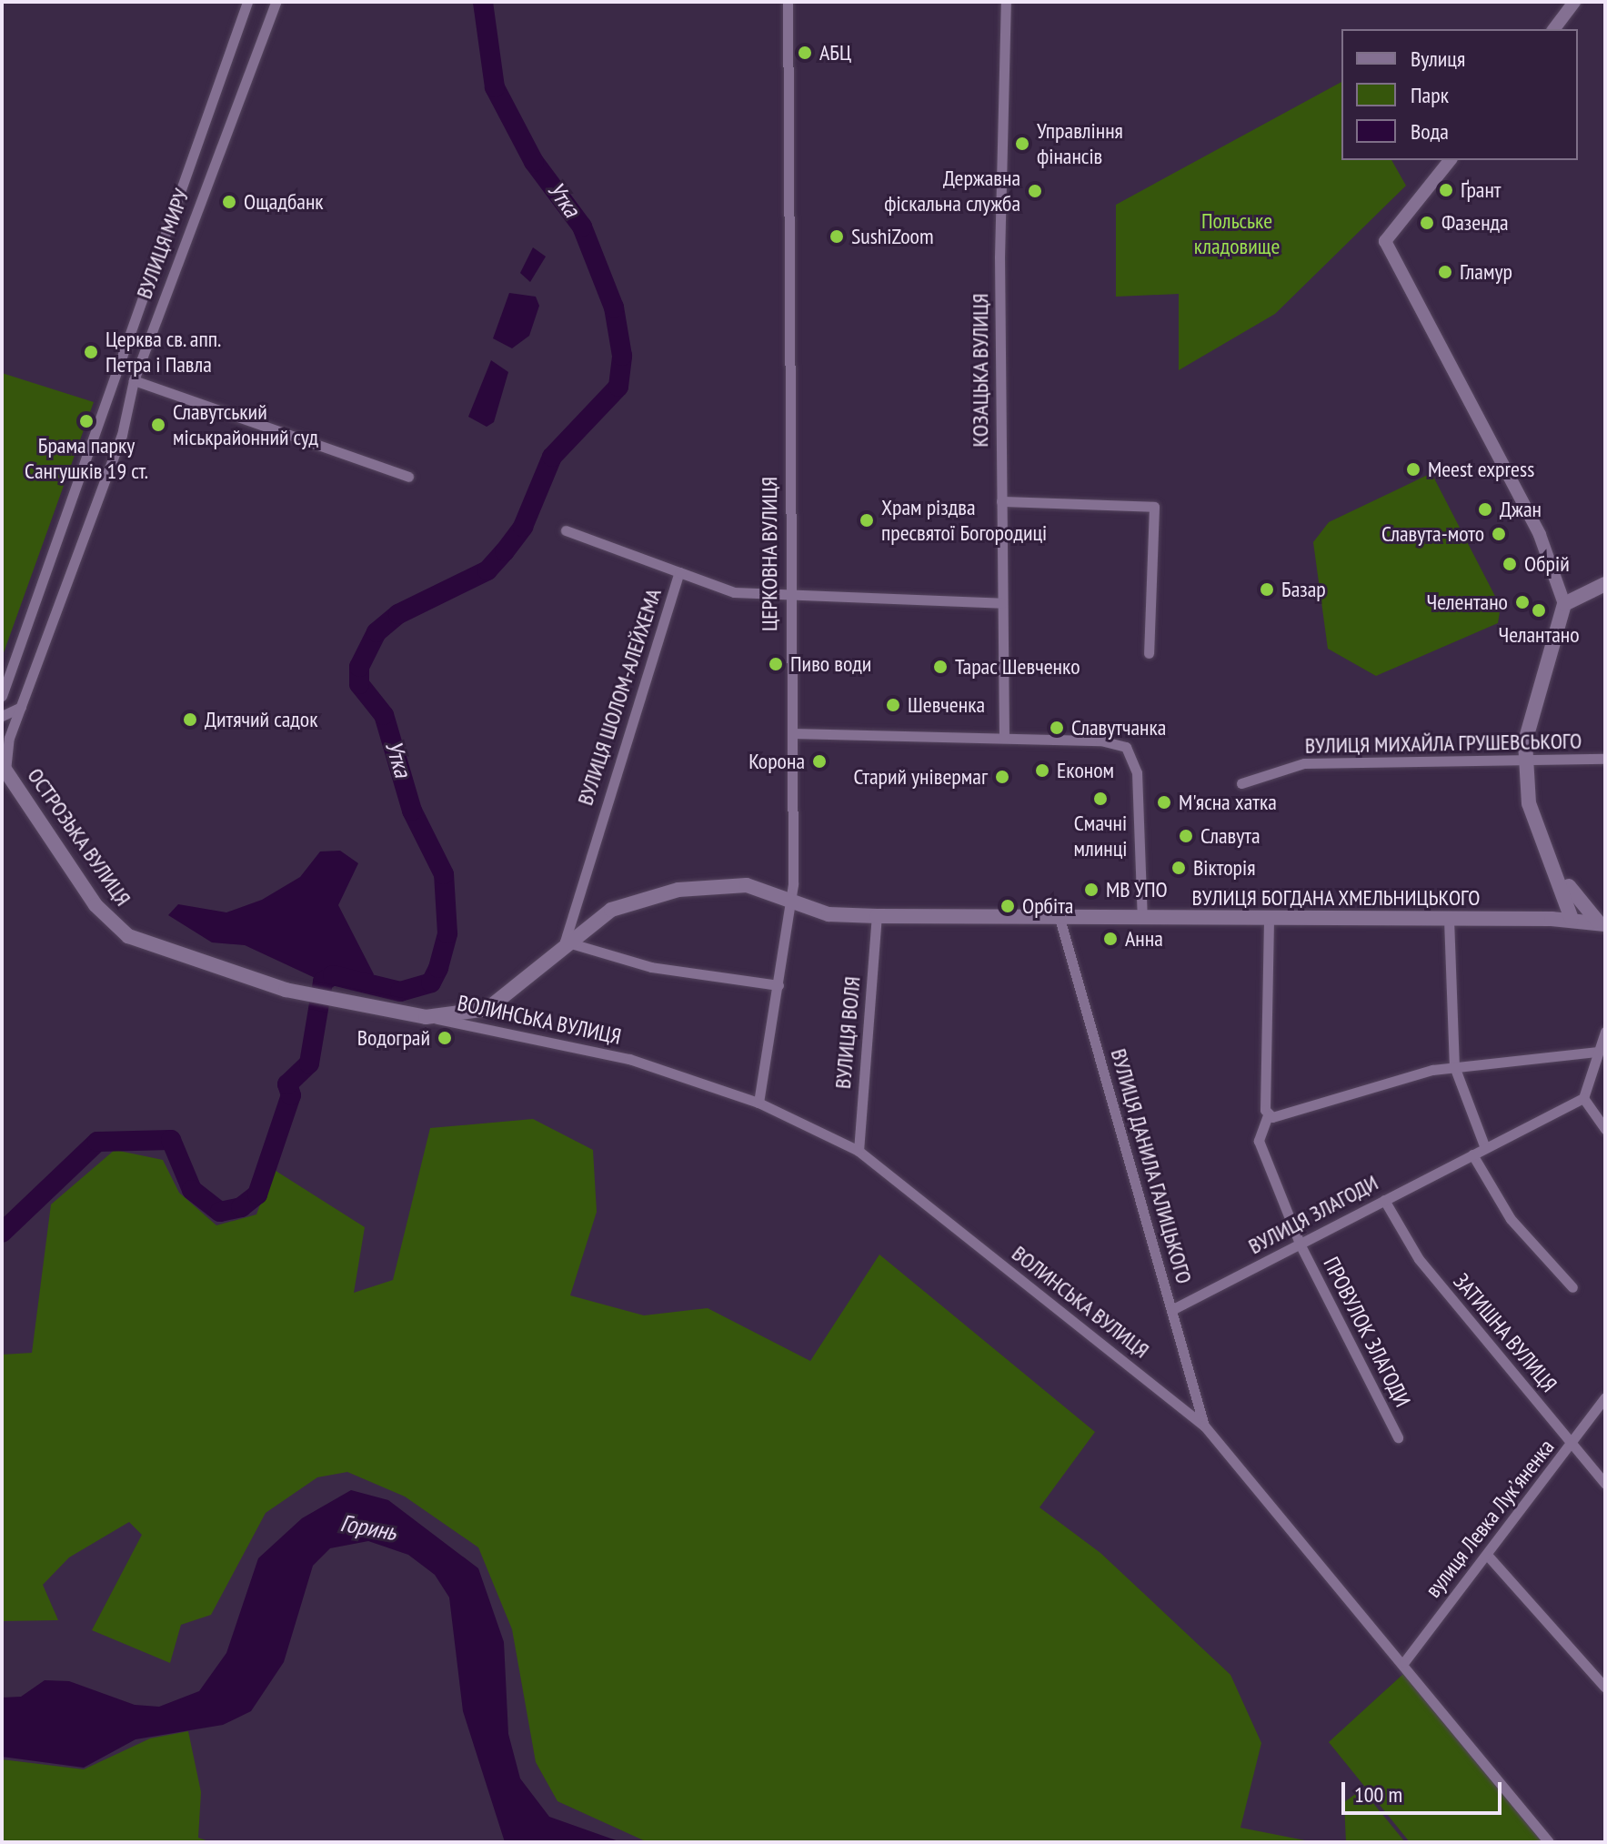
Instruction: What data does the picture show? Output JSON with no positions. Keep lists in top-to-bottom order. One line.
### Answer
{"streets":{"main road":["ОСТРОЗЬКА ВУЛИЦЯ","ВУЛИЦЯ БОГДАНА ХМЕЛЬНИЦЬКОГО"],"street":["ВУЛИЦЯ МИРУ","КОЗАЦЬКА ВУЛИЦЯ","ЦЕРКОВНА ВУЛИЦЯ","ВУЛИЦЯ ШОЛОМ-АЛЕЙХЕМА","ВУЛИЦЯ МИХАЙЛА ГРУШЕВСЬКОГО","ВОЛИНСЬКА ВУЛИЦЯ","ВУЛИЦЯ ВОЛЯ","ВУЛИЦЯ ДАНИЛА ГАЛИЦЬКОГО","ВУЛИЦЯ ЗЛАГОДИ","ПРОВУЛОК ЗЛАГОДИ","ЗАТИШНА ВУЛИЦЯ","вулиця Левка Лукʼяненка"]},"crossings":[["ВУЛИЦЯ МИРУ","ОСТРОЗЬКА ВУЛИЦЯ"],["КОЗАЦЬКА ВУЛИЦЯ","ВУЛИЦЯ ШОЛОМ-АЛЕЙХЕМА"],["ЦЕРКОВНА ВУЛИЦЯ","ВУЛИЦЯ ШОЛОМ-АЛЕЙХЕМА"],["ЦЕРКОВНА ВУЛИЦЯ","ВУЛИЦЯ БОГДАНА ХМЕЛЬНИЦЬКОГО"],["ЦЕРКОВНА ВУЛИЦЯ","ВОЛИНСЬКА ВУЛИЦЯ"],["ВУЛИЦЯ ШОЛОМ-АЛЕЙХЕМА","ВУЛИЦЯ БОГДАНА ХМЕЛЬНИЦЬКОГО"],["ОСТРОЗЬКА ВУЛИЦЯ","ВУЛИЦЯ БОГДАНА ХМЕЛЬНИЦЬКОГО"],["ВУЛИЦЯ БОГДАНА ХМЕЛЬНИЦЬКОГО","ВОЛИНСЬКА ВУЛИЦЯ"],["ВУЛИЦЯ БОГДАНА ХМЕЛЬНИЦЬКОГО","ВУЛИЦЯ ВОЛЯ"],["ВУЛИЦЯ БОГДАНА ХМЕЛЬНИЦЬКОГО","ВУЛИЦЯ ДАНИЛА ГАЛИЦЬКОГО"],["ВУЛИЦЯ БОГДАНА ХМЕЛЬНИЦЬКОГО","ПРОВУЛОК ЗЛАГОДИ"],["ВОЛИНСЬКА ВУЛИЦЯ","ВУЛИЦЯ ВОЛЯ"],["ВОЛИНСЬКА ВУЛИЦЯ","ВУЛИЦЯ ДАНИЛА ГАЛИЦЬКОГО"],["ВОЛИНСЬКА ВУЛИЦЯ","вулиця Левка Лукʼяненка"],["ВУЛИЦЯ ДАНИЛА ГАЛИЦЬКОГО","ВУЛИЦЯ ЗЛАГОДИ"],["ВУЛИЦЯ ЗЛАГОДИ","ПРОВУЛОК ЗЛАГОДИ"],["ВУЛИЦЯ ЗЛАГОДИ","ЗАТИШНА ВУЛИЦЯ"],["ЗАТИШНА ВУЛИЦЯ","вулиця Левка Лукʼяненка"]],"water":["Утка","Горинь"],"parks":["Польське кладовище"],"places":["АБЦ","Управління фінансів","Ґрант","Державна фіскальна служба","Ощадбанк","Фазенда","SushiZoom","Гламур","Церква св. апп. Петра і Павла","Брама парку Сангушків 19 ст.","Славутський міськрайонний суд","Meest express","Джан","Храм різдва пресвятої Богородиці","Славута-мото","Обрій","Базар","Челентано","Челантано","Пиво води","Тарас Шевченко","Шевченка","Дитячий садок","Славутчанка","Корона","Економ","Старий універмаг","Смачні млинці","М'ясна хатка","Славута","Вікторія","МВ УПО","Орбіта","Анна","Водограй"],"legend":["Вулиця","Парк","Вода"],"scale_bar":"100 m"}
